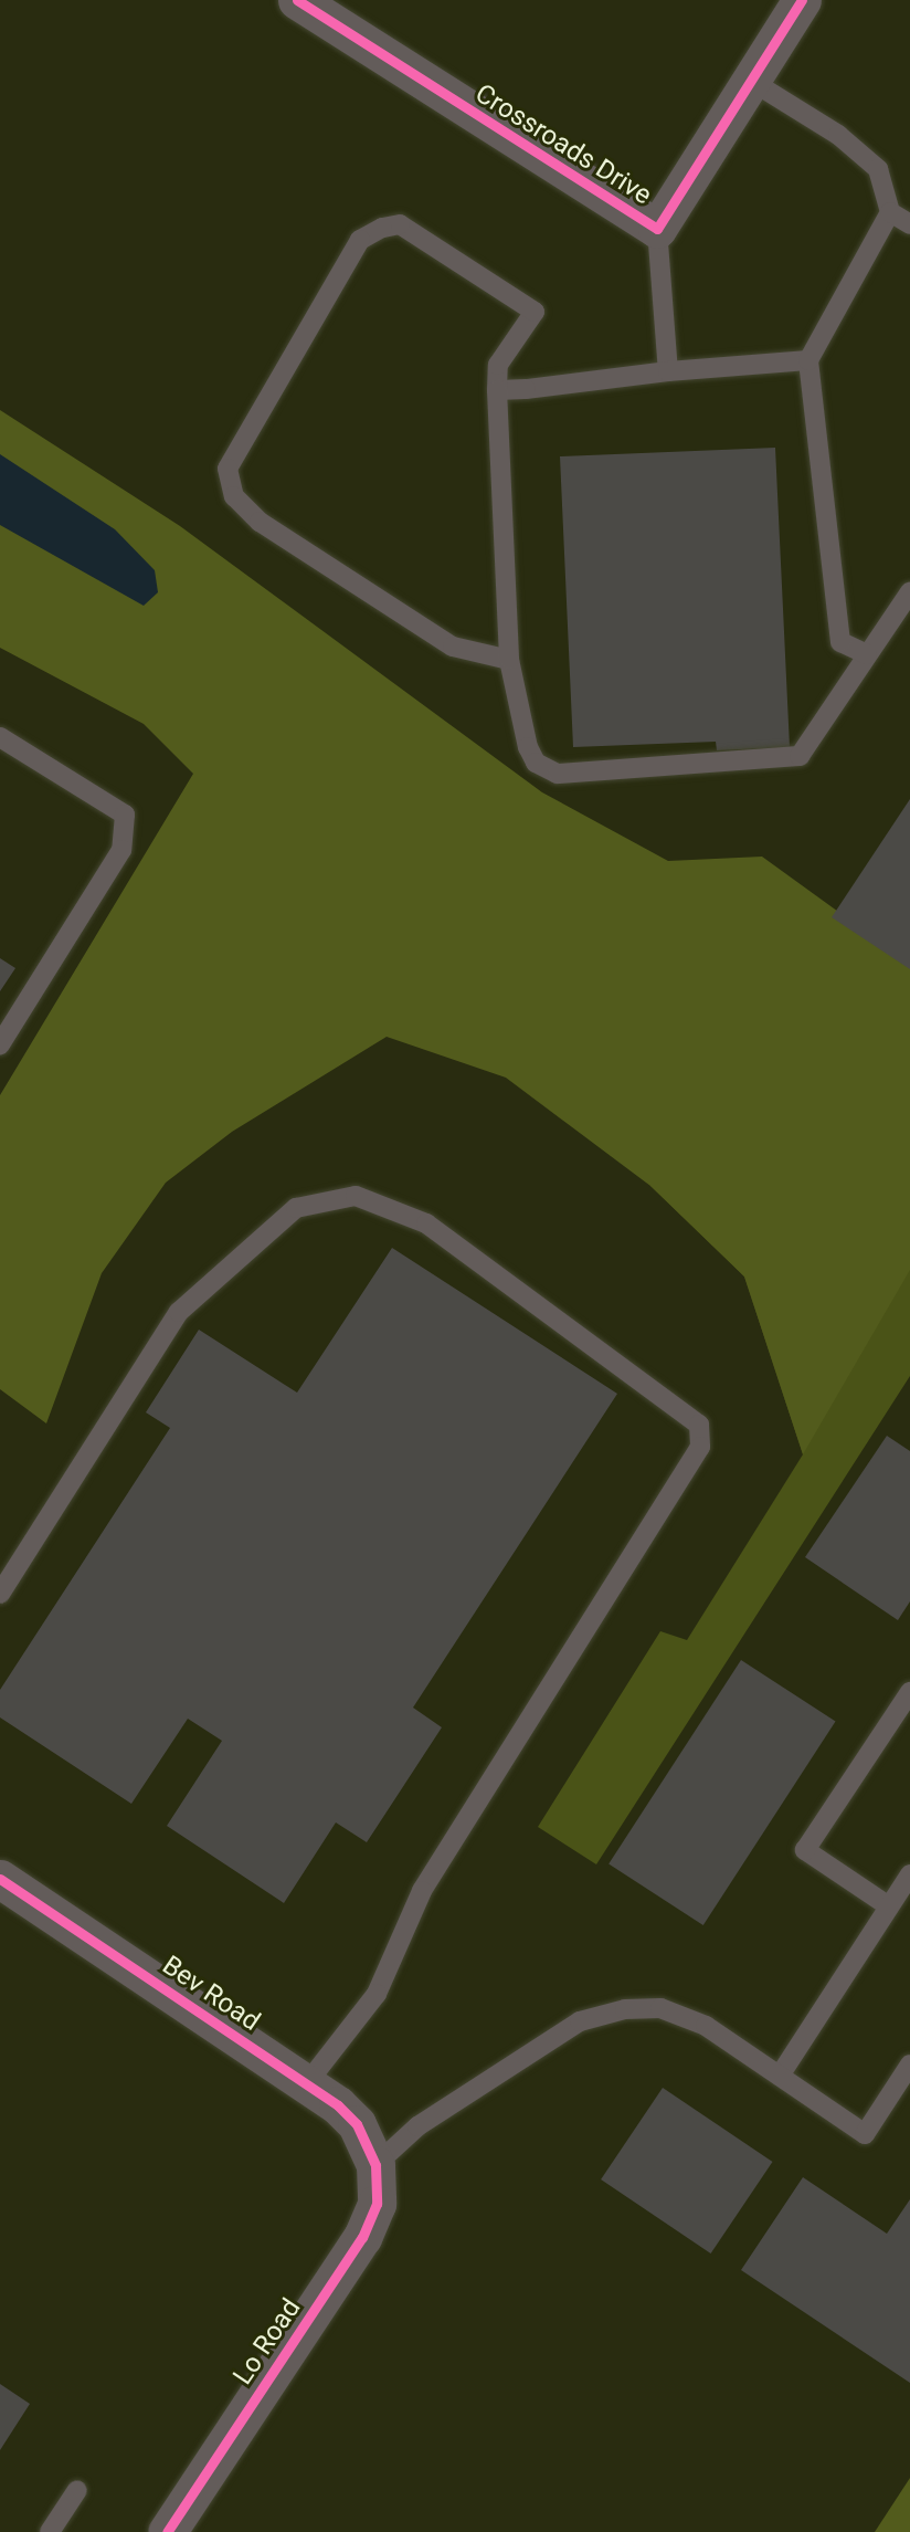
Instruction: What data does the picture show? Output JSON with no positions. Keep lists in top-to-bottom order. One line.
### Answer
{"streets":{"street":["Crossroads Drive","Bev Road","Lo Road"]},"crossings":[["Bev Road","Lo Road"]]}
